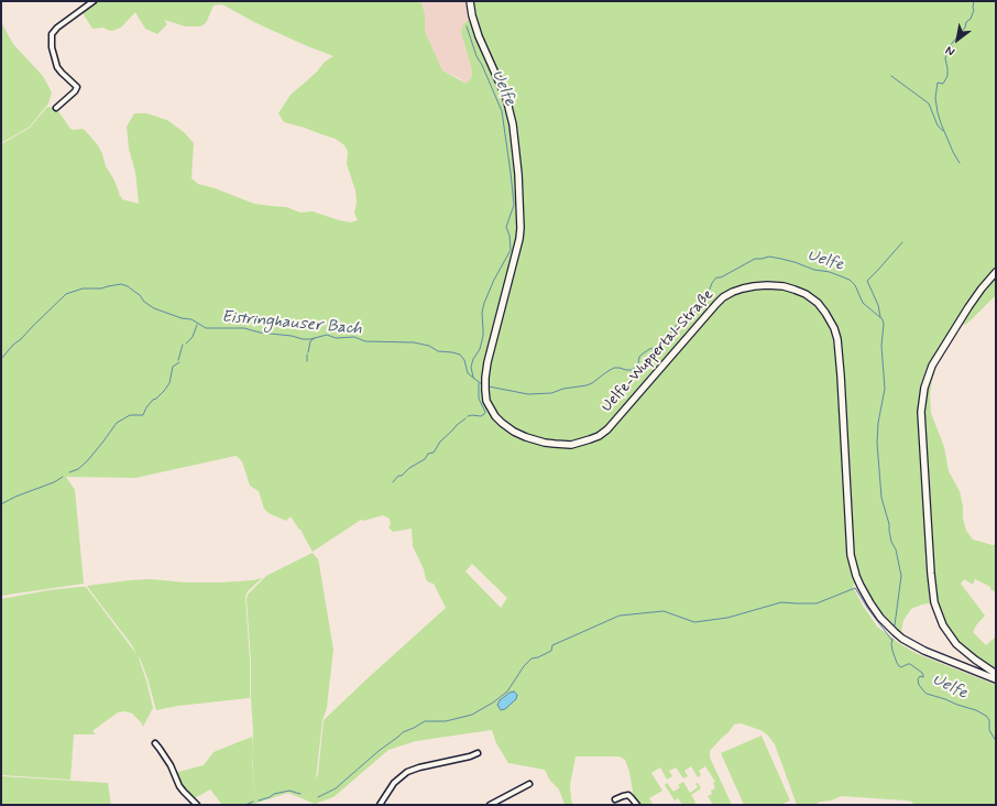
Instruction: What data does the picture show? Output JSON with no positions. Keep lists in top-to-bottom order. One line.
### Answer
{"streets":{"main road":["Uelfe-Wuppertal-Straße"]},"water":["Uelfe","Eistringhauser Bach"],"north":"bottom left"}
